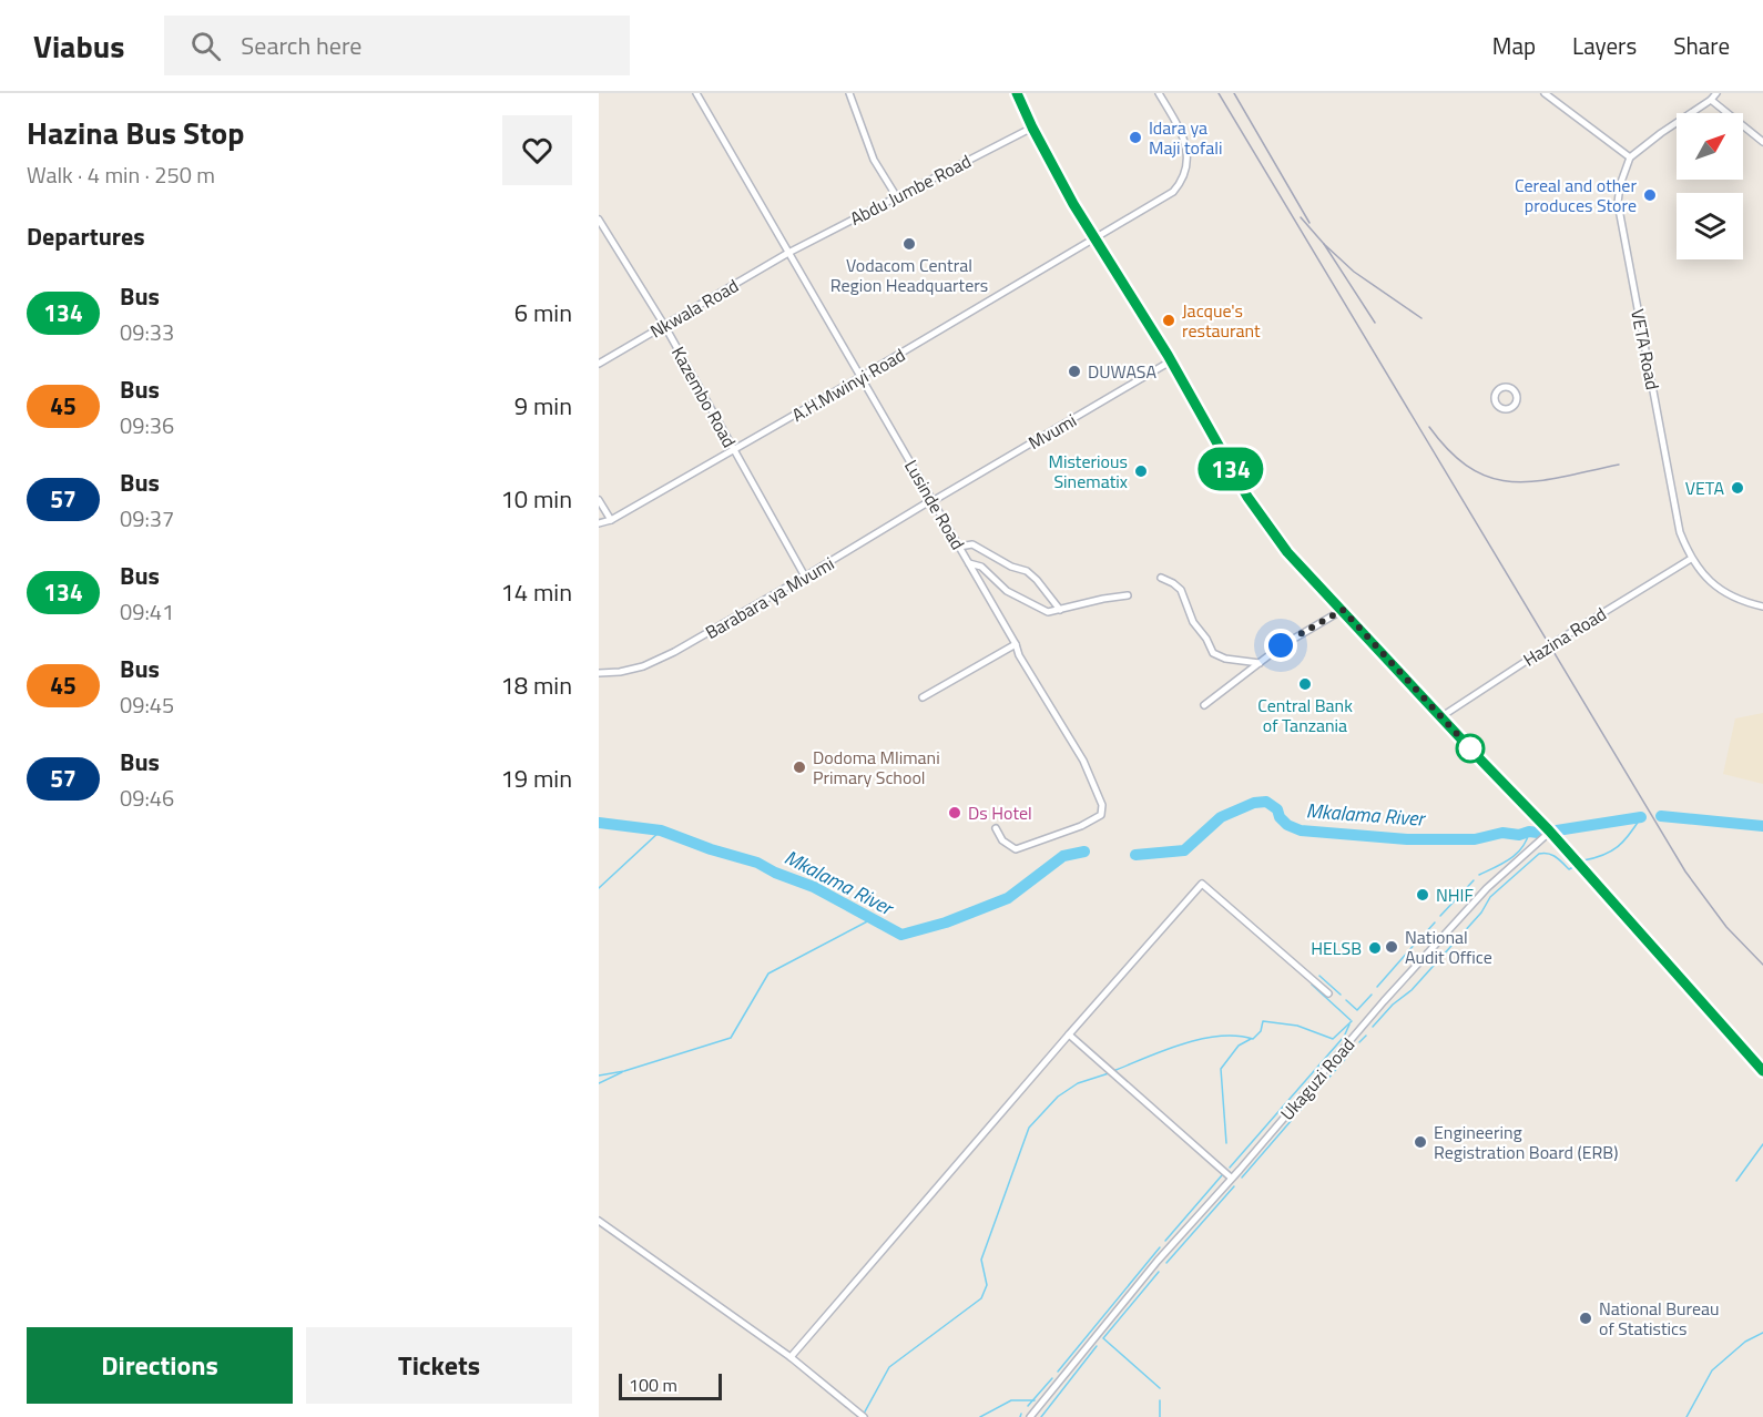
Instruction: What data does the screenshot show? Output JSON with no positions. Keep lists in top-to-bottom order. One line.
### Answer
{"streets":{"street":["Abdu Jumbe Road","Nkwala Road","VETA Road","A.H.Mwinyi Road","Kazembo Road","Mvumi","Lusinde Road","Barabara ya Mvumi","Hazina Road","Ukaguzi Road"]},"crossings":[["Abdu Jumbe Road","Nkwala Road"],["Abdu Jumbe Road","Lusinde Road"],["Nkwala Road","Kazembo Road"],["Nkwala Road","Lusinde Road"],["VETA Road","Hazina Road"],["A.H.Mwinyi Road","Kazembo Road"],["A.H.Mwinyi Road","Lusinde Road"],["Kazembo Road","Barabara ya Mvumi"],["Mvumi","Lusinde Road"],["Mvumi","Barabara ya Mvumi"],["Lusinde Road","Barabara ya Mvumi"]],"water":["Mkalama River"],"places":["Idara ya Maji tofali","Cereal and other produces Store","Vodacom Central Region Headquarters","Jacque's restaurant","DUWASA","Misterious Sinematix","VETA","Central Bank of Tanzania","Dodoma Mlimani Primary School","Ds Hotel","NHIF","National Audit Office","HELSB","Engineering Registration Board (ERB)","National Bureau of Statistics"],"lines":["bus line 134"],"scale_bar":"100 m","north":"top right","page":{"header":"Viabus","search":"Search here","nav":["Map","Layers","Share"],"heading":[["Hazina Bus Stop","Walk · 4 min · 250 m"],"Departures"],"on_map":"134","list":[{"mark":"134","name":"Bus","note":"09:33","value":"6 min"},{"mark":"45","name":"Bus","note":"09:36","value":"9 min"},{"mark":"57","name":"Bus","note":"09:37","value":"10 min"},{"mark":"134","name":"Bus","note":"09:41","value":"14 min"},{"mark":"45","name":"Bus","note":"09:45","value":"18 min"},{"mark":"57","name":"Bus","note":"09:46","value":"19 min"}],"buttons":["Directions","Tickets"],"scale":"100 m"}}
